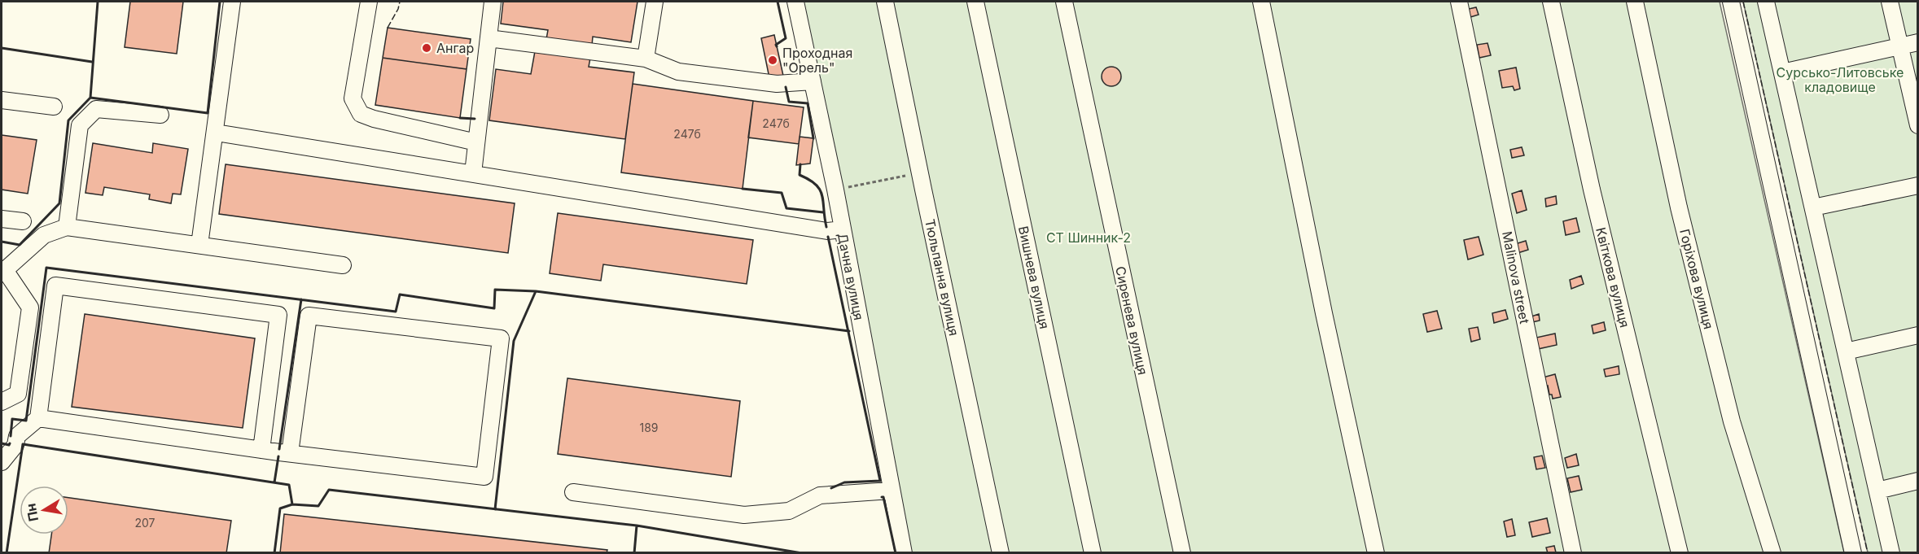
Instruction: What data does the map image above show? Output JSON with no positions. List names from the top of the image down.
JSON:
{
  "streets": {
    "street": [
      "Дачна вулиця",
      "Тюльпанна вулиця",
      "Вишнева вулиця",
      "Malinova street",
      "Квіткова вулиця",
      "Горіхова вулиця",
      "Сиренева вулиця"
    ]
  },
  "parks": ["Сурсько-Литовське кладовище", "СТ Шинник-2"],
  "places": ["Ангар", "Проходная \"Орель\""],
  "house_numbers": [
    "247б",
    "247б",
    "189",
    "207"
  ],
  "north": "left"
}
